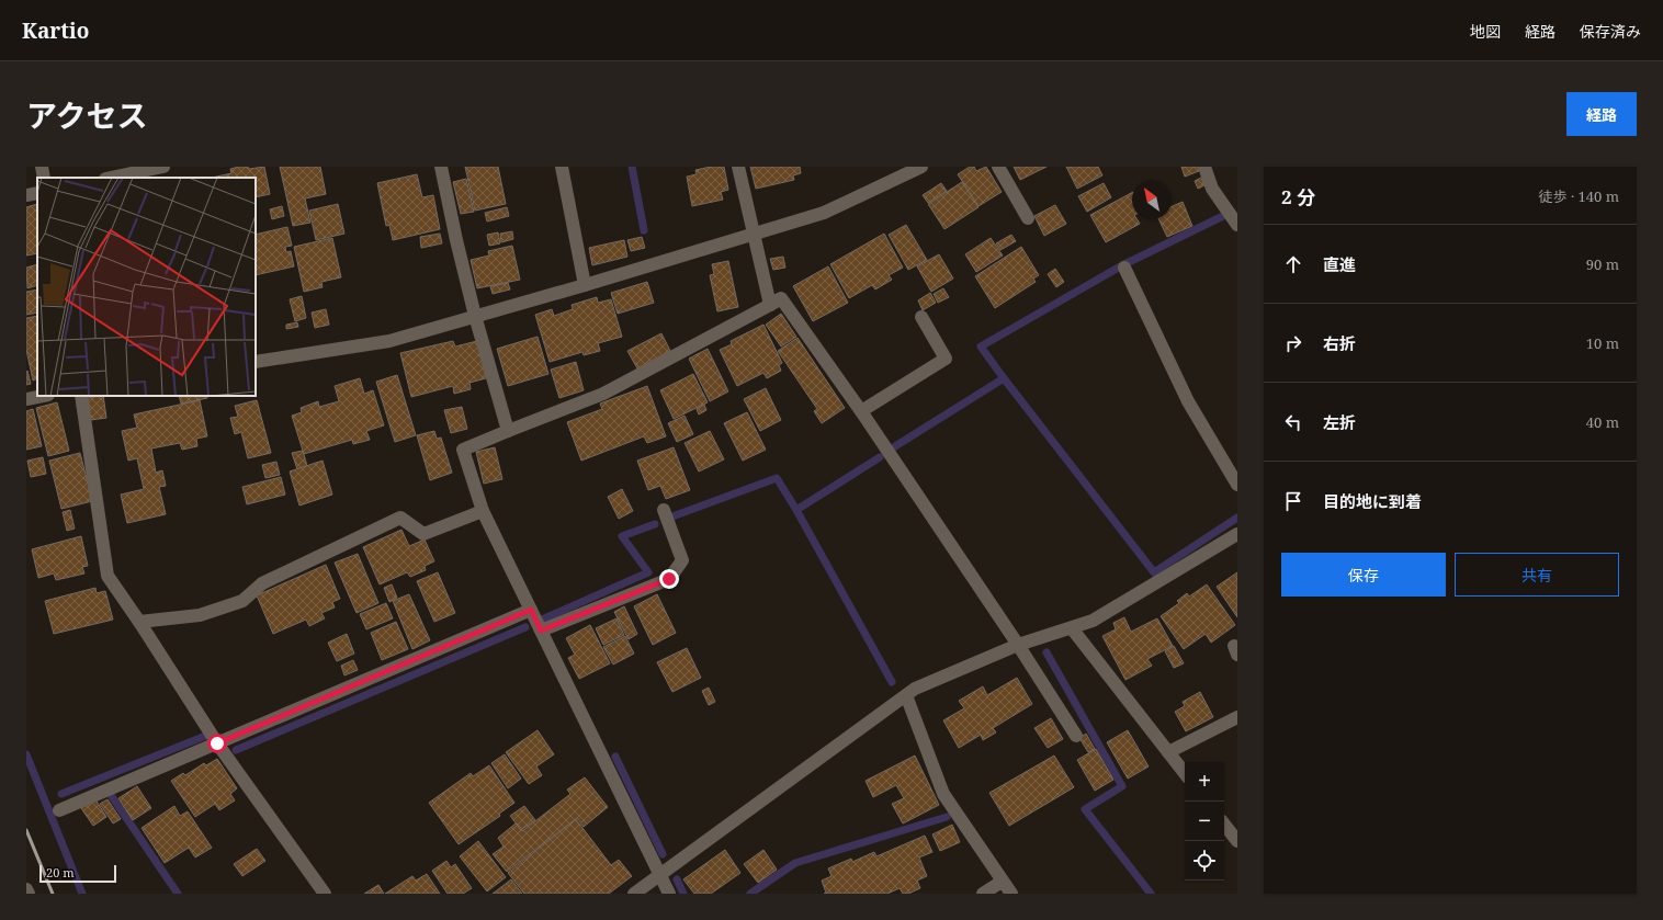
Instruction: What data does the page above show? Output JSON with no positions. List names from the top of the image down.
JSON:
{
  "scale_bar": "20 m",
  "north": "top left",
  "page": {
    "header": "Kartio",
    "nav": ["地図", "経路", "保存済み"],
    "title": "アクセス",
    "buttons": [
      "経路",
      ["保存", "共有"]
    ],
    "heading": ["2 分", "徒歩 · 140 m"],
    "list": [
      ["直進", "90 m"],
      ["右折", "10 m"],
      ["左折", "40 m"],
      "目的地に到着"
    ],
    "map_buttons": ["+", "−"],
    "scale": "20 m"
  }
}
